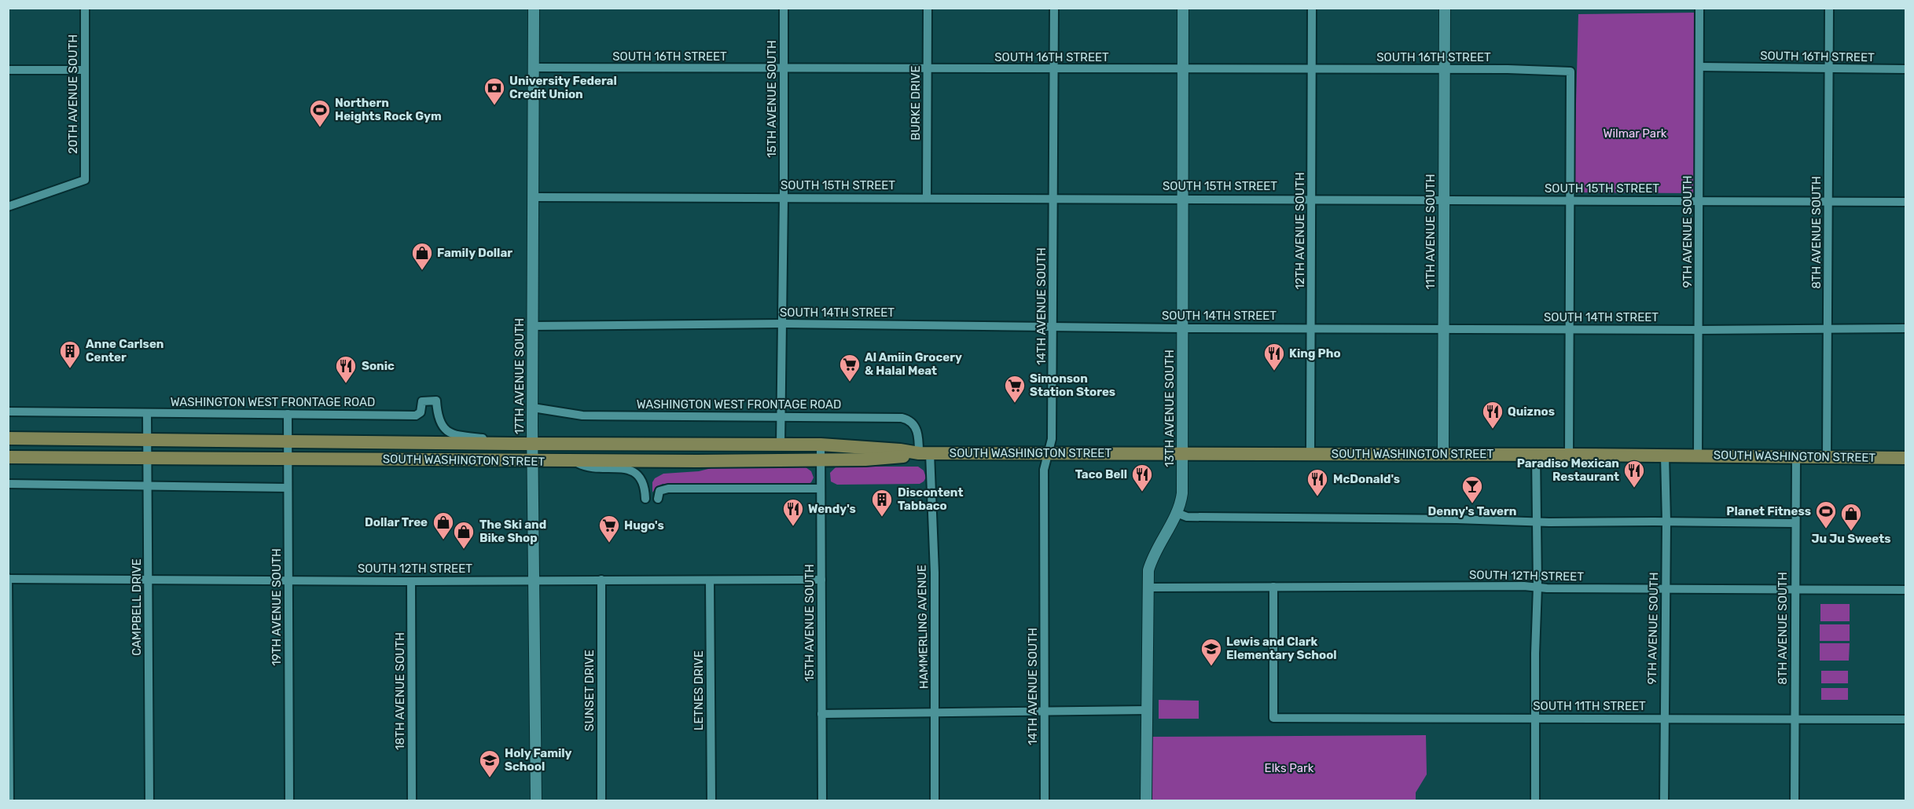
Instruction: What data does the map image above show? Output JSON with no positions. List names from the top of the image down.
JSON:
{
  "streets": {
    "main road": ["SOUTH WASHINGTON STREET"],
    "street": [
      "SOUTH 16TH STREET",
      "20TH AVENUE SOUTH",
      "15TH AVENUE SOUTH",
      "BURKE DRIVE",
      "SOUTH 15TH STREET",
      "12TH AVENUE SOUTH",
      "11TH AVENUE SOUTH",
      "9TH AVENUE SOUTH",
      "8TH AVENUE SOUTH",
      "14TH AVENUE SOUTH",
      "SOUTH 14TH STREET",
      "17TH AVENUE SOUTH",
      "WASHINGTON WEST FRONTAGE ROAD",
      "13TH AVENUE SOUTH",
      "SOUTH 12TH STREET",
      "CAMPBELL DRIVE",
      "19TH AVENUE SOUTH",
      "HAMMERLING AVENUE",
      "SUNSET DRIVE",
      "LETNES DRIVE",
      "18TH AVENUE SOUTH",
      "SOUTH 11TH STREET"
    ]
  },
  "crossings": [
    ["SOUTH 16TH STREET", "15TH AVENUE SOUTH"],
    ["SOUTH 16TH STREET", "BURKE DRIVE"],
    ["SOUTH 16TH STREET", "SOUTH 15TH STREET"],
    ["SOUTH 16TH STREET", "12TH AVENUE SOUTH"],
    ["SOUTH 16TH STREET", "11TH AVENUE SOUTH"],
    ["SOUTH 16TH STREET", "9TH AVENUE SOUTH"],
    ["SOUTH 16TH STREET", "8TH AVENUE SOUTH"],
    ["SOUTH 16TH STREET", "14TH AVENUE SOUTH"],
    ["SOUTH 16TH STREET", "17TH AVENUE SOUTH"],
    ["SOUTH 16TH STREET", "13TH AVENUE SOUTH"],
    ["15TH AVENUE SOUTH", "SOUTH 15TH STREET"],
    ["15TH AVENUE SOUTH", "SOUTH 14TH STREET"],
    ["15TH AVENUE SOUTH", "WASHINGTON WEST FRONTAGE ROAD"],
    ["15TH AVENUE SOUTH", "SOUTH WASHINGTON STREET"],
    ["15TH AVENUE SOUTH", "SOUTH 12TH STREET"],
    ["BURKE DRIVE", "SOUTH 15TH STREET"],
    ["SOUTH 15TH STREET", "12TH AVENUE SOUTH"],
    ["SOUTH 15TH STREET", "11TH AVENUE SOUTH"],
    ["SOUTH 15TH STREET", "9TH AVENUE SOUTH"],
    ["SOUTH 15TH STREET", "8TH AVENUE SOUTH"],
    ["SOUTH 15TH STREET", "14TH AVENUE SOUTH"],
    ["SOUTH 15TH STREET", "17TH AVENUE SOUTH"],
    ["SOUTH 15TH STREET", "13TH AVENUE SOUTH"],
    ["12TH AVENUE SOUTH", "SOUTH 14TH STREET"],
    ["12TH AVENUE SOUTH", "SOUTH WASHINGTON STREET"],
    ["11TH AVENUE SOUTH", "SOUTH 14TH STREET"],
    ["11TH AVENUE SOUTH", "SOUTH WASHINGTON STREET"],
    ["9TH AVENUE SOUTH", "SOUTH 14TH STREET"],
    ["9TH AVENUE SOUTH", "SOUTH WASHINGTON STREET"],
    ["9TH AVENUE SOUTH", "SOUTH 12TH STREET"],
    ["9TH AVENUE SOUTH", "SOUTH 11TH STREET"],
    ["8TH AVENUE SOUTH", "SOUTH 14TH STREET"],
    ["8TH AVENUE SOUTH", "SOUTH WASHINGTON STREET"],
    ["8TH AVENUE SOUTH", "SOUTH 12TH STREET"],
    ["8TH AVENUE SOUTH", "SOUTH 11TH STREET"],
    ["14TH AVENUE SOUTH", "SOUTH 14TH STREET"],
    ["14TH AVENUE SOUTH", "SOUTH WASHINGTON STREET"],
    ["SOUTH 14TH STREET", "17TH AVENUE SOUTH"],
    ["SOUTH 14TH STREET", "13TH AVENUE SOUTH"],
    ["17TH AVENUE SOUTH", "WASHINGTON WEST FRONTAGE ROAD"],
    ["17TH AVENUE SOUTH", "SOUTH WASHINGTON STREET"],
    ["17TH AVENUE SOUTH", "SOUTH 12TH STREET"],
    ["WASHINGTON WEST FRONTAGE ROAD", "SOUTH WASHINGTON STREET"],
    ["WASHINGTON WEST FRONTAGE ROAD", "CAMPBELL DRIVE"],
    ["WASHINGTON WEST FRONTAGE ROAD", "19TH AVENUE SOUTH"],
    ["WASHINGTON WEST FRONTAGE ROAD", "HAMMERLING AVENUE"],
    ["13TH AVENUE SOUTH", "SOUTH WASHINGTON STREET"],
    ["13TH AVENUE SOUTH", "SOUTH 12TH STREET"],
    ["SOUTH WASHINGTON STREET", "CAMPBELL DRIVE"],
    ["SOUTH WASHINGTON STREET", "19TH AVENUE SOUTH"],
    ["SOUTH WASHINGTON STREET", "HAMMERLING AVENUE"],
    ["SOUTH 12TH STREET", "CAMPBELL DRIVE"],
    ["SOUTH 12TH STREET", "19TH AVENUE SOUTH"],
    ["SOUTH 12TH STREET", "SUNSET DRIVE"],
    ["SOUTH 12TH STREET", "LETNES DRIVE"],
    ["SOUTH 12TH STREET", "18TH AVENUE SOUTH"],
    ["SOUTH 12TH STREET", "SOUTH 11TH STREET"]
  ],
  "parks": ["Wilmar Park", "Elks Park"],
  "places": {
    "bank": ["University Federal Credit Union"],
    "sports": ["Northern Heights Rock Gym", "Planet Fitness"],
    "shop": [
      "Family Dollar",
      "Ju Ju Sweets",
      "Dollar Tree",
      "The Ski and Bike Shop"
    ],
    "building": ["Anne Carlsen Center", "Discontent Tabbaco"],
    "restaurant": [
      "King Pho",
      "Sonic",
      "Quiznos",
      "Paradiso Mexican Restaurant",
      "Taco Bell",
      "McDonald's",
      "Wendy's"
    ],
    "supermarket": ["Al Amiin Grocery & Halal Meat", "Simonson Station Stores", "Hugo's"],
    "bar": ["Denny's Tavern"],
    "school or university": ["Lewis and Clark Elementary School", "Holy Family School"]
  }
}
